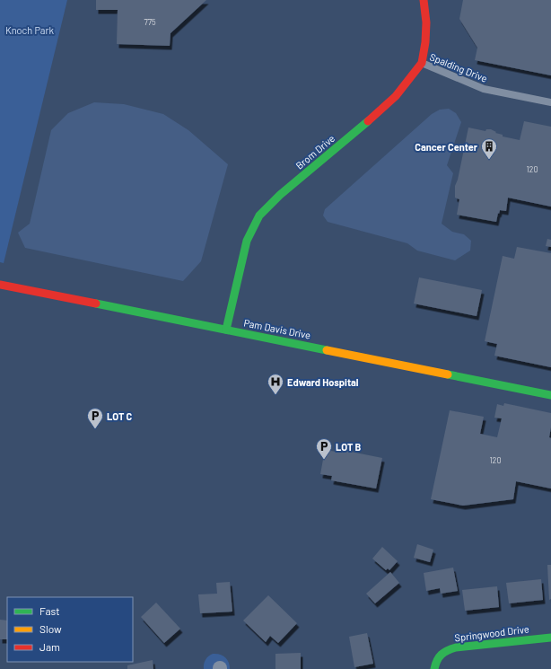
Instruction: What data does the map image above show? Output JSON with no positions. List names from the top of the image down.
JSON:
{
  "streets": {
    "street": ["Brom Drive", "Pam Davis Drive", "Springwood Drive"],
    "lane": ["Spalding Drive"]
  },
  "crossings": [
    ["Spalding Drive", "Brom Drive"],
    ["Brom Drive", "Pam Davis Drive"]
  ],
  "parks": ["Knoch Park"],
  "places": {
    "building": ["Cancer Center"],
    "hospital": ["Edward Hospital"],
    "parking": ["LOT C", "LOT B"]
  },
  "house_numbers": ["775", "120", "120"],
  "legend": ["Fast", "Slow", "Jam"]
}
